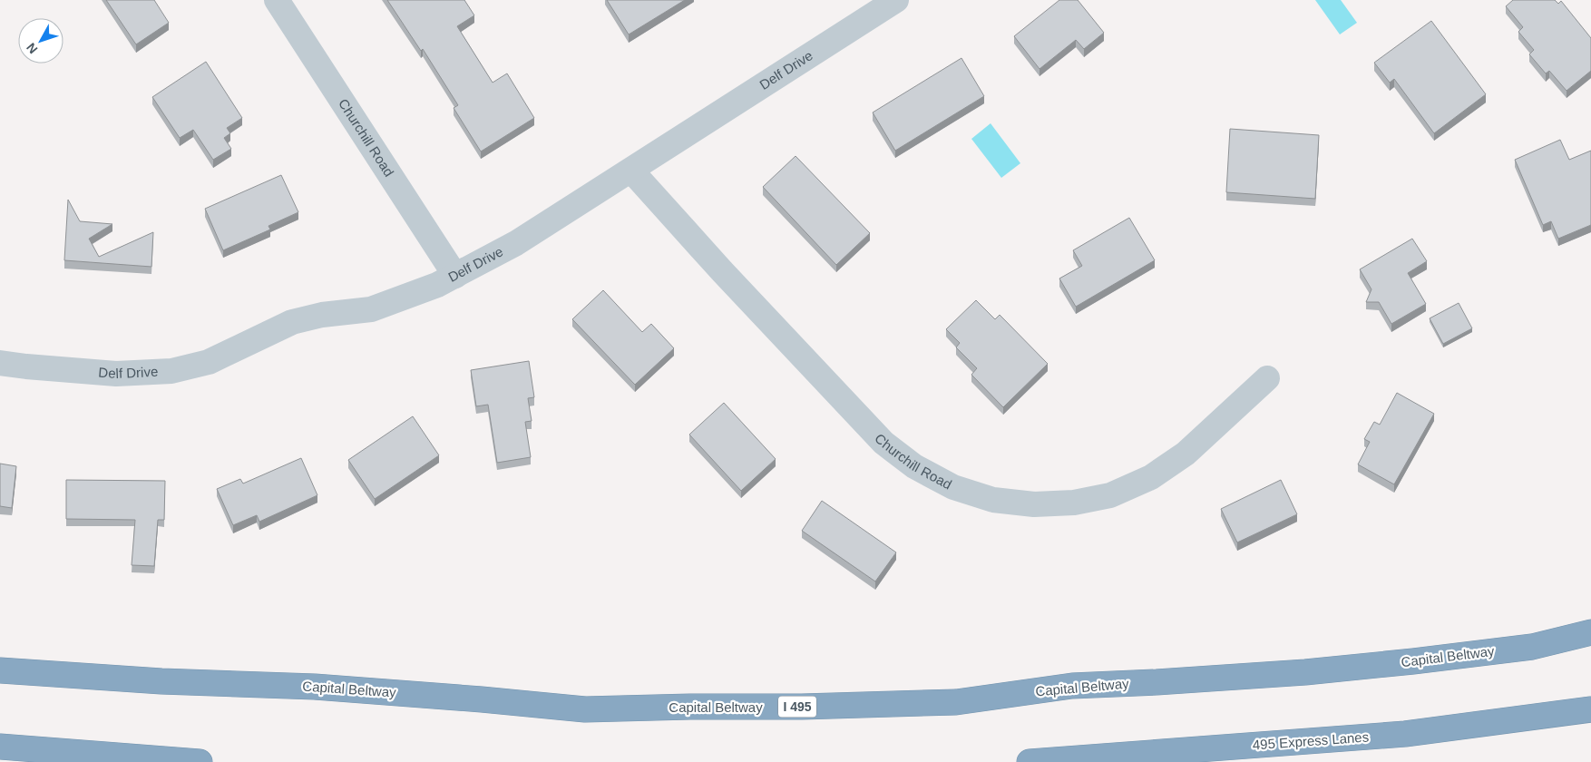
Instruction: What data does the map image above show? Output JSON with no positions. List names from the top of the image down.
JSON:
{
  "streets": {
    "highway": ["Capital Beltway", "I 495", "495 Express Lanes"],
    "street": ["Delf Drive", "Churchill Road"]
  },
  "crossings": [
    ["Delf Drive", "Churchill Road"]
  ],
  "north": "bottom left"
}
